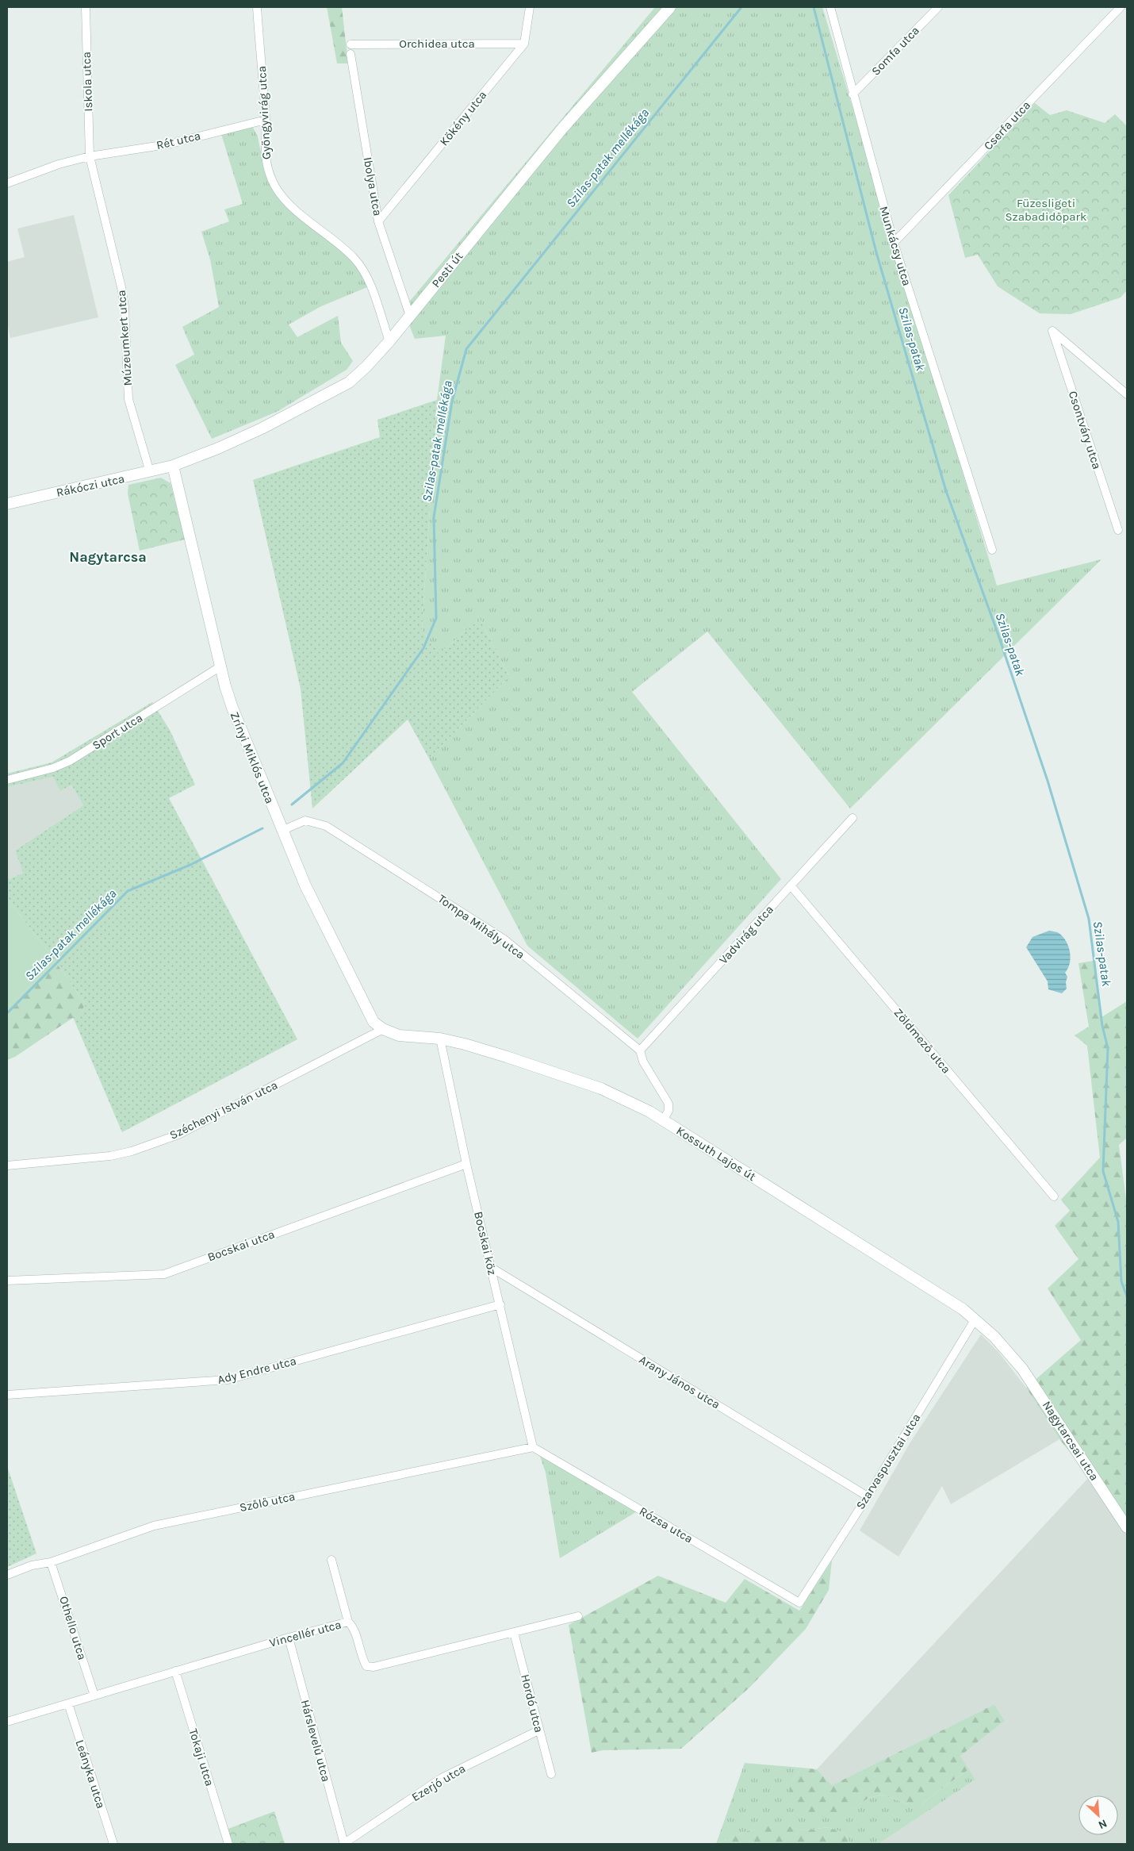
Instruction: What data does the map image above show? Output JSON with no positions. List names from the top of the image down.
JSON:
{
  "streets": {
    "main road": [
      "Pesti út",
      "Rákóczi utca",
      "Zrínyi Miklós utca",
      "Kossuth Lajos út",
      "Nagytarcsai utca"
    ],
    "street": [
      "Orchidea utca",
      "Somfa utca",
      "Iskola utca",
      "Gyöngyvirág utca",
      "Kökény utca",
      "Cserfa utca",
      "Rét utca",
      "Ibolya utca",
      "Munkácsy utca",
      "Múzeumkert utca",
      "Csontváry utca",
      "Sport utca",
      "Tompa Mihály utca",
      "Vadvirág utca",
      "Zöldmező utca",
      "Széchenyi István utca",
      "Bocskai köz",
      "Bocskai utca",
      "Ady Endre utca",
      "Arany János utca",
      "Szarvaspusztai utca",
      "Szőlő utca",
      "Rózsa utca",
      "Othello utca",
      "Vincellér utca",
      "Hordó utca",
      "Hárslevelű utca",
      "Tokaji utca",
      "Leányka utca",
      "Ezerjó utca"
    ]
  },
  "crossings": [
    ["Orchidea utca", "Kökény utca"],
    ["Somfa utca", "Munkácsy utca"],
    ["Iskola utca", "Rét utca"],
    ["Iskola utca", "Múzeumkert utca"],
    ["Gyöngyvirág utca", "Rét utca"],
    ["Gyöngyvirág utca", "Pesti út"],
    ["Kökény utca", "Ibolya utca"],
    ["Cserfa utca", "Munkácsy utca"],
    ["Rét utca", "Múzeumkert utca"],
    ["Ibolya utca", "Pesti út"],
    ["Pesti út", "Rákóczi utca"],
    ["Pesti út", "Zrínyi Miklós utca"],
    ["Múzeumkert utca", "Rákóczi utca"],
    ["Rákóczi utca", "Zrínyi Miklós utca"],
    ["Sport utca", "Zrínyi Miklós utca"],
    ["Zrínyi Miklós utca", "Tompa Mihály utca"],
    ["Zrínyi Miklós utca", "Széchenyi István utca"],
    ["Zrínyi Miklós utca", "Kossuth Lajos út"],
    ["Tompa Mihály utca", "Vadvirág utca"],
    ["Tompa Mihály utca", "Kossuth Lajos út"],
    ["Vadvirág utca", "Zöldmező utca"],
    ["Széchenyi István utca", "Kossuth Lajos út"],
    ["Kossuth Lajos út", "Bocskai köz"],
    ["Kossuth Lajos út", "Nagytarcsai utca"],
    ["Kossuth Lajos út", "Szarvaspusztai utca"],
    ["Bocskai köz", "Bocskai utca"],
    ["Bocskai köz", "Ady Endre utca"],
    ["Bocskai köz", "Arany János utca"],
    ["Bocskai köz", "Szőlő utca"],
    ["Bocskai köz", "Rózsa utca"],
    ["Arany János utca", "Szarvaspusztai utca"],
    ["Szarvaspusztai utca", "Rózsa utca"],
    ["Szőlő utca", "Rózsa utca"],
    ["Szőlő utca", "Othello utca"],
    ["Othello utca", "Vincellér utca"],
    ["Vincellér utca", "Hordó utca"],
    ["Vincellér utca", "Hárslevelű utca"],
    ["Vincellér utca", "Tokaji utca"],
    ["Vincellér utca", "Leányka utca"],
    ["Hordó utca", "Ezerjó utca"],
    ["Hárslevelű utca", "Ezerjó utca"]
  ],
  "districts": ["Nagytarcsa"],
  "water": ["Szilas-patak mellékága", "Szilas-patak"],
  "parks": ["Füzesligeti Szabadidőpark"],
  "north": "bottom right"
}
